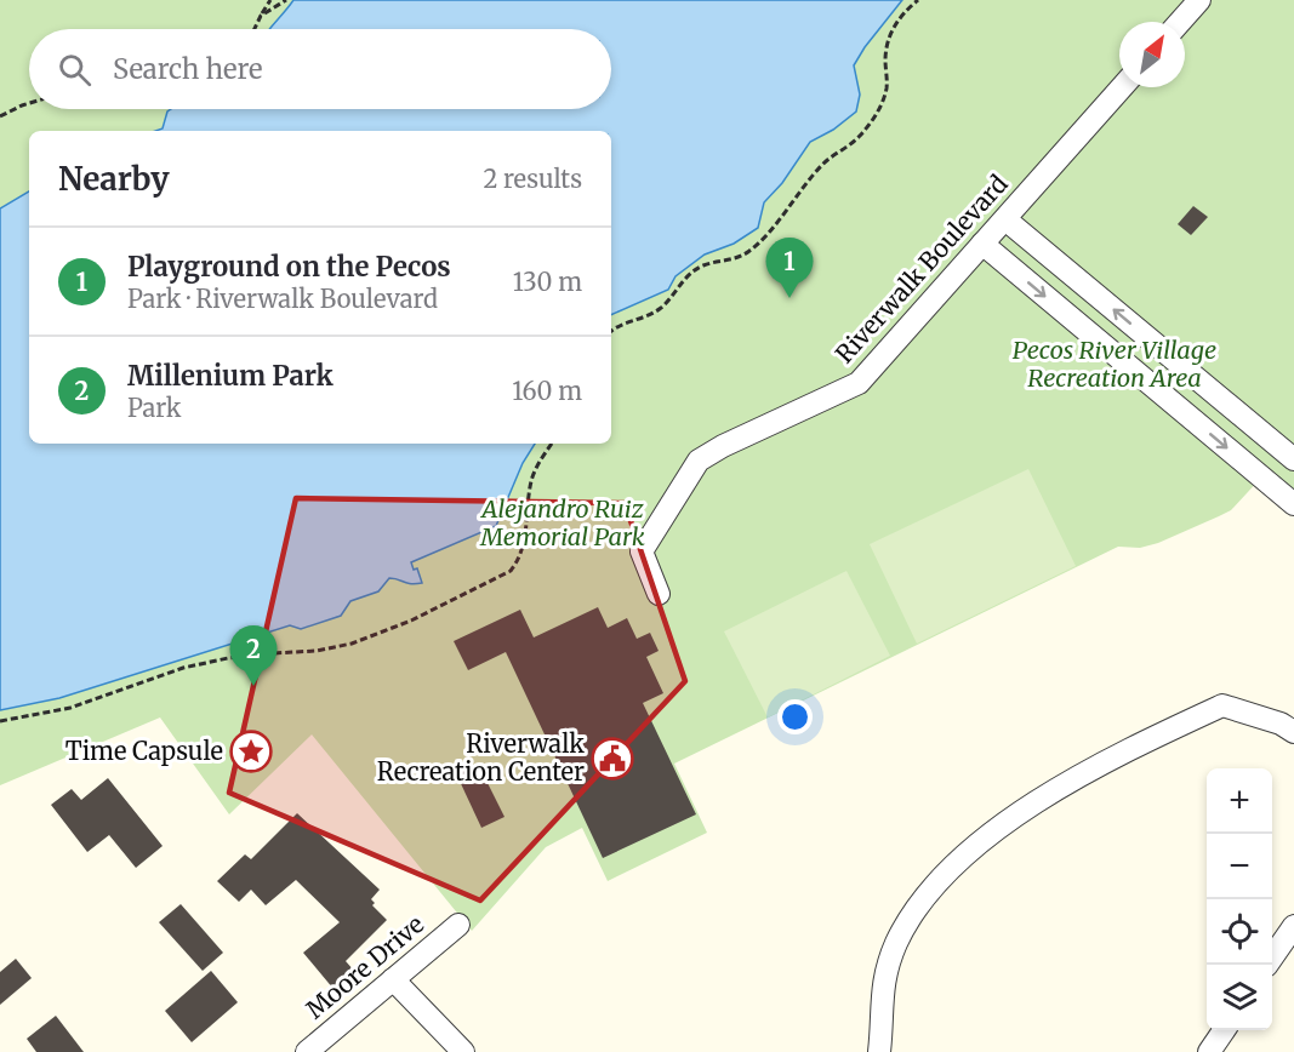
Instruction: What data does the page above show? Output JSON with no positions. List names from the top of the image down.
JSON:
{
  "streets": {
    "street": ["Riverwalk Boulevard", "Moore Drive"]
  },
  "parks": ["Pecos River Village Recreation Area", "Alejandro Ruiz Memorial Park"],
  "places": {
    "place": ["Time Capsule"],
    "public building": ["Riverwalk Recreation Center"]
  },
  "north": "top right",
  "page": {
    "search": "Search here",
    "heading": ["Nearby", "2 results"],
    "list": [
      {
        "mark": "1",
        "name": "Playground on the Pecos",
        "note": "Park · Riverwalk Boulevard",
        "value": "130 m"
      },
      {
        "mark": "2",
        "name": "Millenium Park",
        "note": "Park",
        "value": "160 m"
      }
    ],
    "pins": ["1", "2"],
    "map_buttons": ["+", "−"]
  }
}
